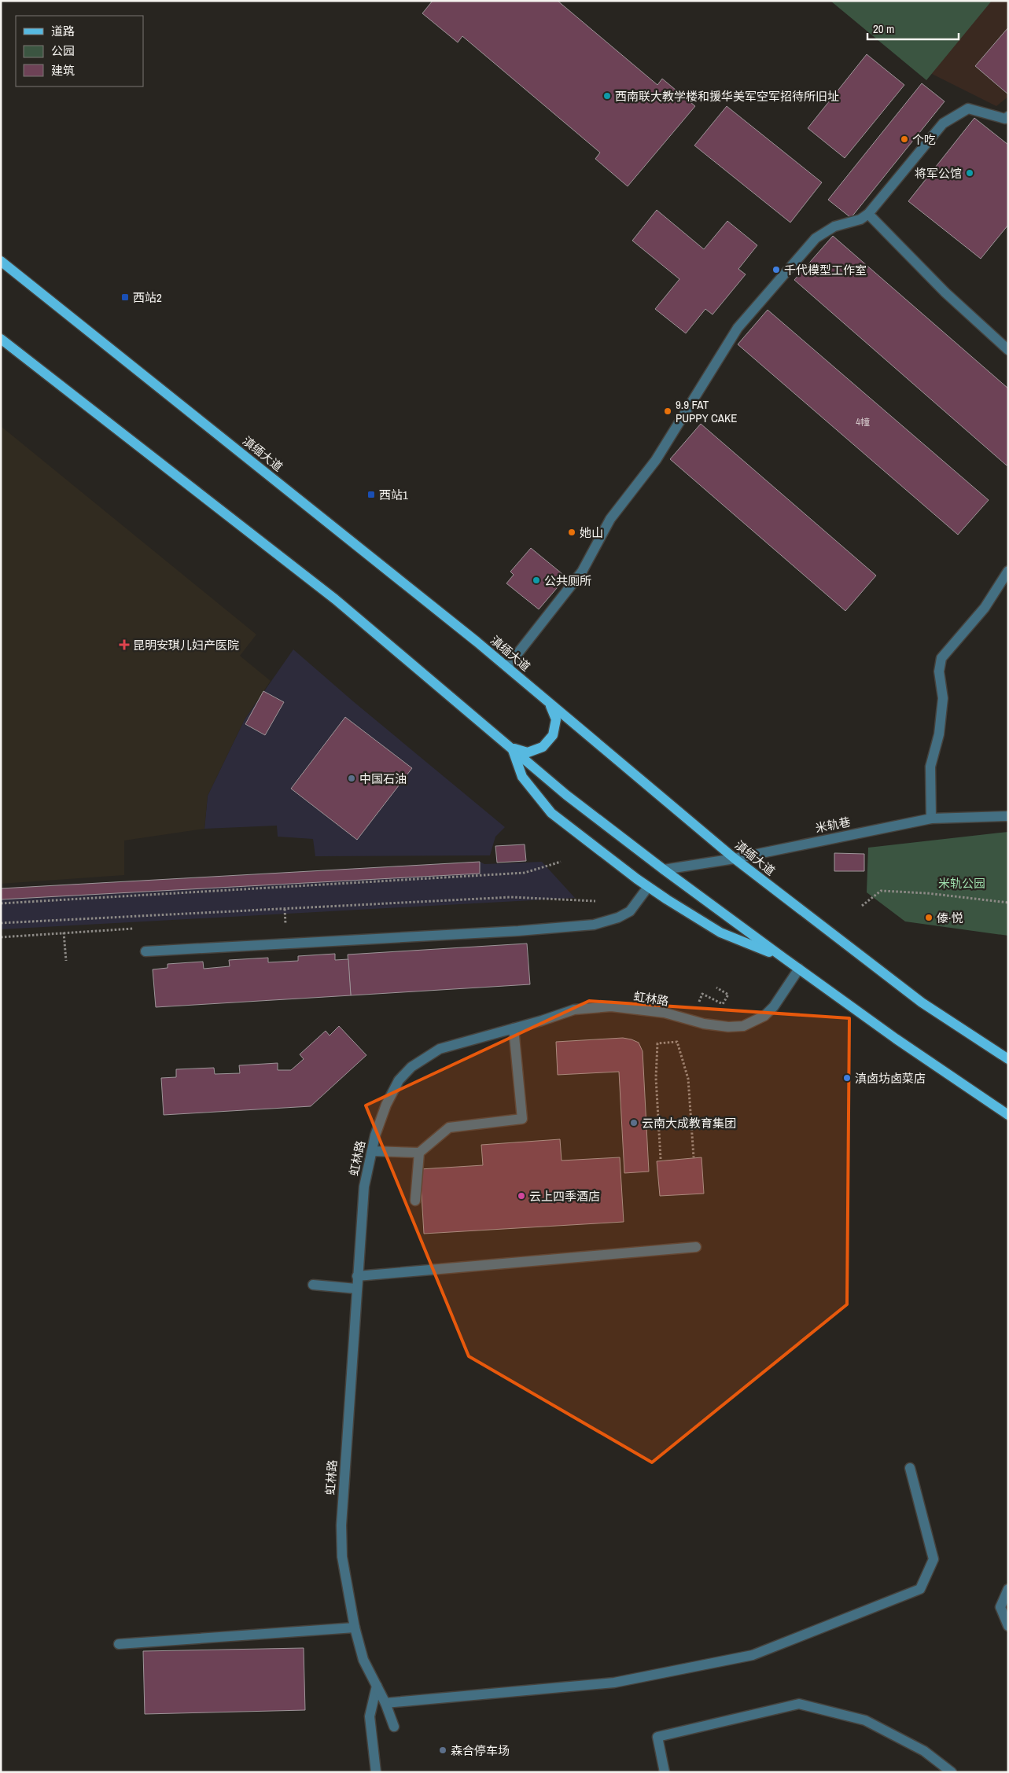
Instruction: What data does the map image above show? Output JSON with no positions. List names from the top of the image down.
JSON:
{
  "streets": {
    "main road": ["滇缅大道"],
    "street": ["米轨巷", "虹林路"]
  },
  "crossings": [
    ["滇缅大道", "米轨巷"]
  ],
  "parks": ["米轨公园"],
  "places": {
    "other": [
      "西南联大教学楼和援华美军空军招待所旧址",
      "个吃",
      "将军公馆",
      "千代模型工作室",
      "9.9 FAT PUPPY CAKE",
      "她山",
      "公共厕所",
      "中国石油",
      "傣·悦",
      "滇卤坊卤菜店",
      "云南大成教育集团",
      "云上四季酒店",
      "森合停车场"
    ],
    "transit": ["西站2", "西站1"],
    "health": ["昆明安琪儿妇产医院"]
  },
  "house_numbers": ["4幢"],
  "legend": ["道路", "公园", "建筑"],
  "scale_bar": "20 m"
}
